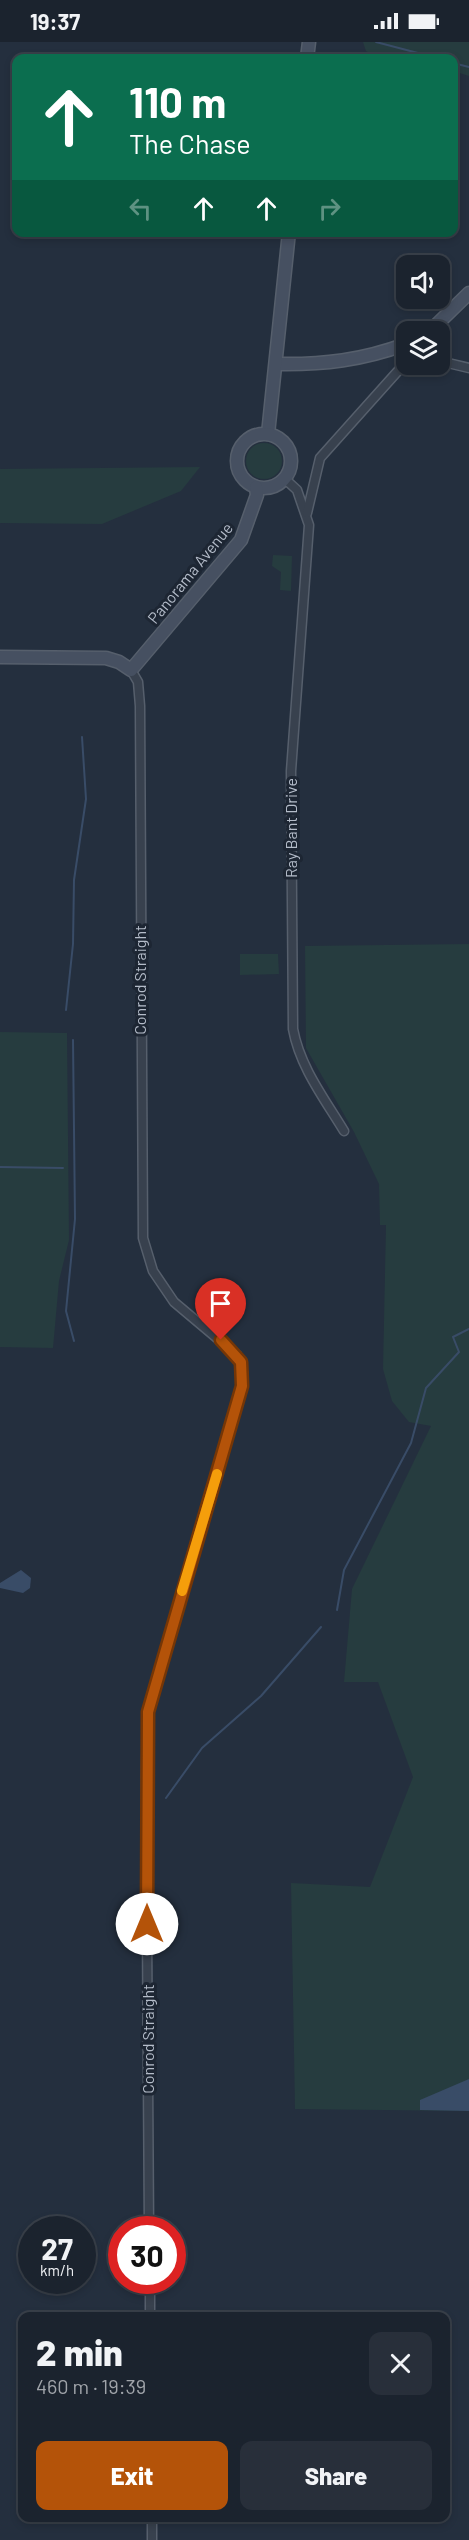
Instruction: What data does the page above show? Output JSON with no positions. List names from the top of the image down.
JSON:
{
  "streets": {
    "street": ["Panorama Avenue", "Ray Bant Drive", "Conrod Straight"]
  },
  "crossings": [
    ["Panorama Avenue", "Ray Bant Drive"],
    ["Panorama Avenue", "Conrod Straight"]
  ],
  "page": {
    "status": "19:37",
    "turn": ["110 m", "The Chase"],
    "speed": "27 km/h",
    "limit": "30",
    "heading": ["2 min", "460 m · 19:39"],
    "buttons": ["Exit", "Share"]
  }
}
